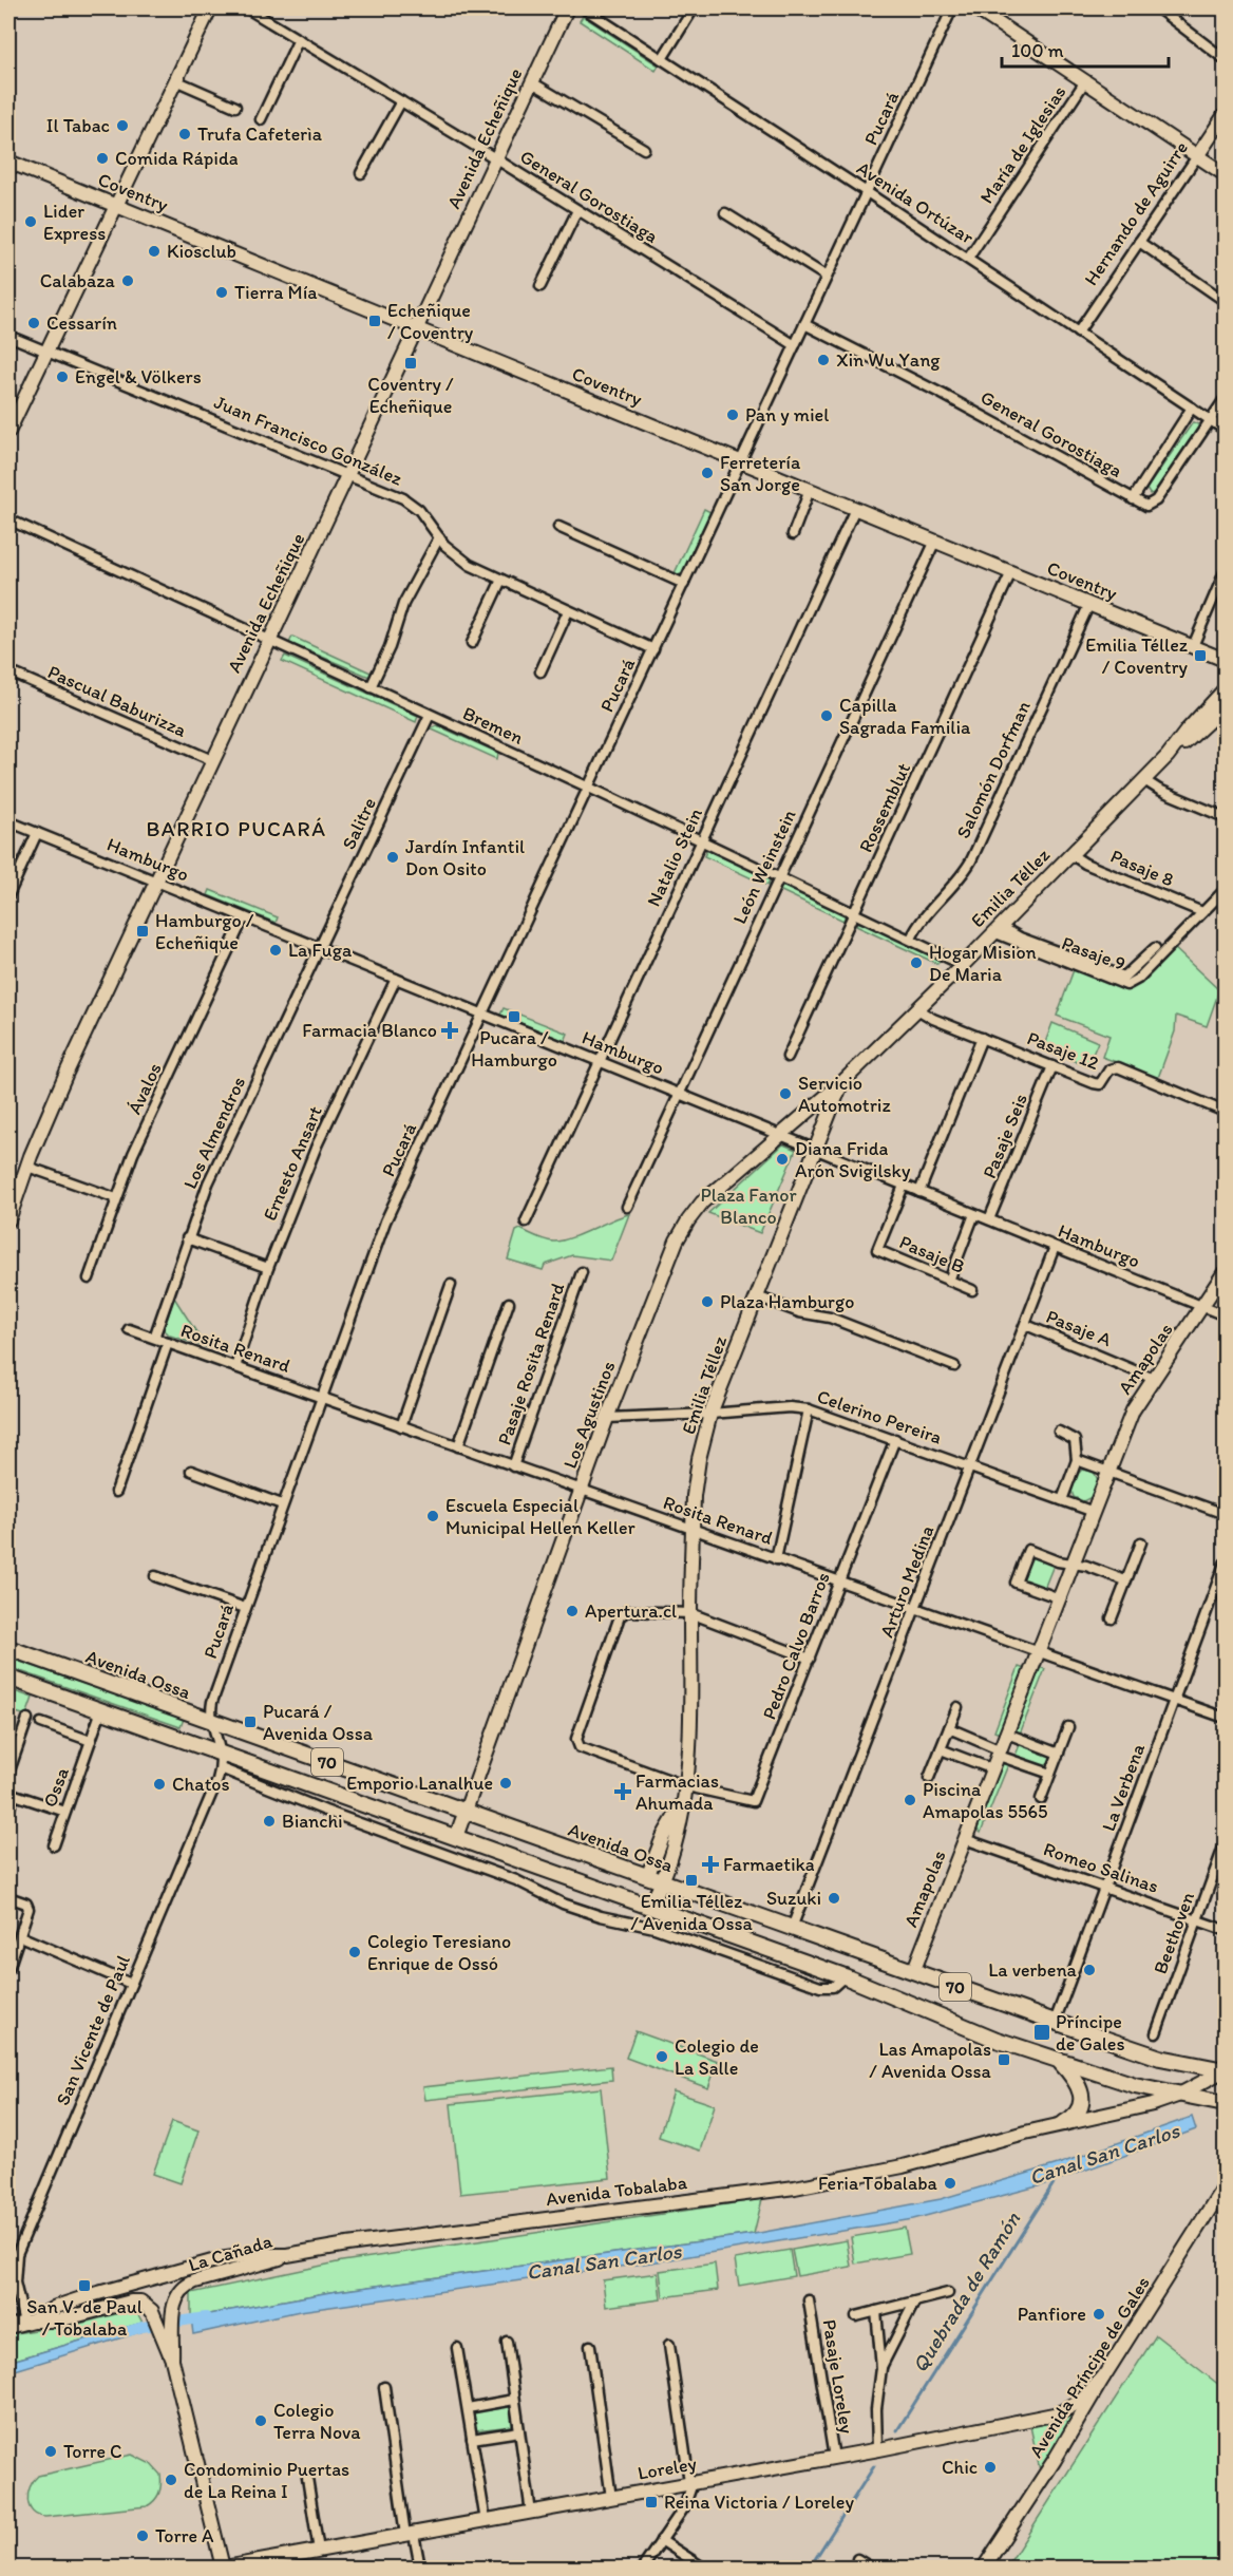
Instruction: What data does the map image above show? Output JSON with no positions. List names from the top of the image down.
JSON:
{
  "streets": {
    "main road": ["Avenida Ossa", "70"],
    "street": [
      "Pucará",
      "Avenida Echeñique",
      "María de Iglesias",
      "Coventry",
      "General Gorostiaga",
      "Avenida Ortúzar",
      "Hernando de Aguirre",
      "Juan Francisco González",
      "Pascual Baburizza",
      "Bremen",
      "Salomón Dorfman",
      "Rossemblut",
      "Salitre",
      "Natalio Stein",
      "Hamburgo",
      "León Weinstein",
      "Pasaje 8",
      "Emilia Téllez",
      "Pasaje 9",
      "Pasaje 12",
      "Ávalos",
      "Los Almendros",
      "Pasaje Seis",
      "Ernesto Ansart",
      "Pasaje B",
      "Pasaje A",
      "Rosita Renard",
      "Amapolas",
      "Pasaje Rosita Renard",
      "Los Agustinos",
      "Celerino Pereira",
      "Arturo Medina",
      "Pedro Calvo Barros",
      "Ossa",
      "La Verbena",
      "Romeo Salinas",
      "Beethoven",
      "San Vicente de Paul",
      "Avenida Tobalaba",
      "La Cañada",
      "Avenida Príncipe de Gales",
      "Pasaje Loreley",
      "Loreley"
    ]
  },
  "crossings": [
    ["Pucará", "Coventry"],
    ["Pucará", "General Gorostiaga"],
    ["Pucará", "Avenida Ortúzar"],
    ["Pucará", "Juan Francisco González"],
    ["Pucará", "Bremen"],
    ["Pucará", "Hamburgo"],
    ["Pucará", "Rosita Renard"],
    ["Pucará", "Avenida Ossa"],
    ["Pucará", "70"],
    ["Pucará", "San Vicente de Paul"],
    ["Avenida Echeñique", "Coventry"],
    ["Avenida Echeñique", "General Gorostiaga"],
    ["Avenida Echeñique", "Juan Francisco González"],
    ["Avenida Echeñique", "Pascual Baburizza"],
    ["Avenida Echeñique", "Bremen"],
    ["Avenida Echeñique", "Hamburgo"],
    ["María de Iglesias", "Avenida Ortúzar"],
    ["Coventry", "Salomón Dorfman"],
    ["Coventry", "Rossemblut"],
    ["Coventry", "Natalio Stein"],
    ["Coventry", "León Weinstein"],
    ["General Gorostiaga", "Avenida Ortúzar"],
    ["Avenida Ortúzar", "Hernando de Aguirre"],
    ["Bremen", "Salomón Dorfman"],
    ["Bremen", "Rossemblut"],
    ["Bremen", "Salitre"],
    ["Bremen", "Natalio Stein"],
    ["Bremen", "León Weinstein"],
    ["Bremen", "Emilia Téllez"],
    ["Salitre", "Hamburgo"],
    ["Salitre", "Los Almendros"],
    ["Natalio Stein", "Hamburgo"],
    ["Hamburgo", "León Weinstein"],
    ["Hamburgo", "Emilia Téllez"],
    ["Hamburgo", "Ávalos"],
    ["Hamburgo", "Los Almendros"],
    ["Hamburgo", "Pasaje Seis"],
    ["Hamburgo", "Ernesto Ansart"],
    ["Hamburgo", "Pasaje B"],
    ["Hamburgo", "Amapolas"],
    ["Hamburgo", "Los Agustinos"],
    ["Hamburgo", "Arturo Medina"],
    ["Pasaje 8", "Emilia Téllez"],
    ["Pasaje 8", "Pasaje 9"],
    ["Emilia Téllez", "Pasaje 9"],
    ["Emilia Téllez", "Pasaje 12"],
    ["Emilia Téllez", "Rosita Renard"],
    ["Emilia Téllez", "Los Agustinos"],
    ["Emilia Téllez", "Celerino Pereira"],
    ["Emilia Téllez", "Pedro Calvo Barros"],
    ["Emilia Téllez", "Avenida Ossa"],
    ["Emilia Téllez", "70"],
    ["Pasaje 12", "Pasaje Seis"],
    ["Los Almendros", "Rosita Renard"],
    ["Ernesto Ansart", "Rosita Renard"],
    ["Pasaje A", "Amapolas"],
    ["Pasaje A", "Arturo Medina"],
    ["Rosita Renard", "Amapolas"],
    ["Rosita Renard", "Pasaje Rosita Renard"],
    ["Rosita Renard", "Los Agustinos"],
    ["Rosita Renard", "Arturo Medina"],
    ["Rosita Renard", "Pedro Calvo Barros"],
    ["Rosita Renard", "La Verbena"],
    ["Amapolas", "Celerino Pereira"],
    ["Amapolas", "Avenida Ossa"],
    ["Amapolas", "Romeo Salinas"],
    ["Los Agustinos", "Celerino Pereira"],
    ["Los Agustinos", "Avenida Ossa"],
    ["Los Agustinos", "70"],
    ["Celerino Pereira", "Arturo Medina"],
    ["Celerino Pereira", "Pedro Calvo Barros"],
    ["Arturo Medina", "Avenida Ossa"],
    ["Avenida Ossa", "La Verbena"],
    ["Avenida Ossa", "Avenida Tobalaba"],
    ["70", "Ossa"],
    ["70", "San Vicente de Paul"],
    ["70", "Avenida Tobalaba"],
    ["La Verbena", "Romeo Salinas"],
    ["Romeo Salinas", "Beethoven"],
    ["San Vicente de Paul", "Avenida Tobalaba"],
    ["San Vicente de Paul", "La Cañada"],
    ["Avenida Tobalaba", "La Cañada"],
    ["La Cañada", "Loreley"],
    ["Avenida Príncipe de Gales", "Loreley"],
    ["Pasaje Loreley", "Loreley"]
  ],
  "districts": ["BARRIO PUCARÁ"],
  "water": ["Canal San Carlos", "Quebrada de Ramón"],
  "parks": ["Plaza Fanor Blanco"],
  "places": {
    "other": [
      "Il Tabac",
      "Trufa Cafeterìa",
      "Comida Rápida",
      "Lider Express",
      "Kiosclub",
      "Calabaza",
      "Tierra Mía",
      "Cessarín",
      "Xin Wu Yang",
      "Engel & Völkers",
      "Pan y miel",
      "Ferretería San Jorge",
      "Capilla Sagrada Familia",
      "Jardín Infantil Don Osito",
      "La Fuga",
      "Hogar Mision De Maria",
      "Servicio Automotriz",
      "Diana Frida Arón Svigilsky",
      "Plaza Hamburgo",
      "Escuela Especial Municipal Hellen Keller",
      "Apertura.cl",
      "Emporio Lanalhue",
      "Chatos",
      "Piscina Amapolas 5565",
      "Bianchi",
      "Suzuki",
      "Colegio Teresiano Enrique de Ossó",
      "La verbena",
      "Colegio de La Salle",
      "Feria Tobalaba",
      "Panfiore",
      "Colegio Terra Nova",
      "Torre C",
      "Chic",
      "Condominio Puertas de La Reina I",
      "Torre A"
    ],
    "transit": [
      "Echeñique / Coventry",
      "Coventry / Echeñique",
      "Emilia Téllez / Coventry",
      "Hamburgo / Echeñique",
      "Pucara / Hamburgo",
      "Pucará / Avenida Ossa",
      "Emilia Téllez / Avenida Ossa",
      "Príncipe de Gales",
      "Las Amapolas / Avenida Ossa",
      "San V. de Paul / Tobalaba",
      "Reina Victoria / Loreley"
    ],
    "health": ["Farmacia Blanco", "Farmacias Ahumada", "Farmaetika"]
  },
  "scale_bar": "100 m"
}
